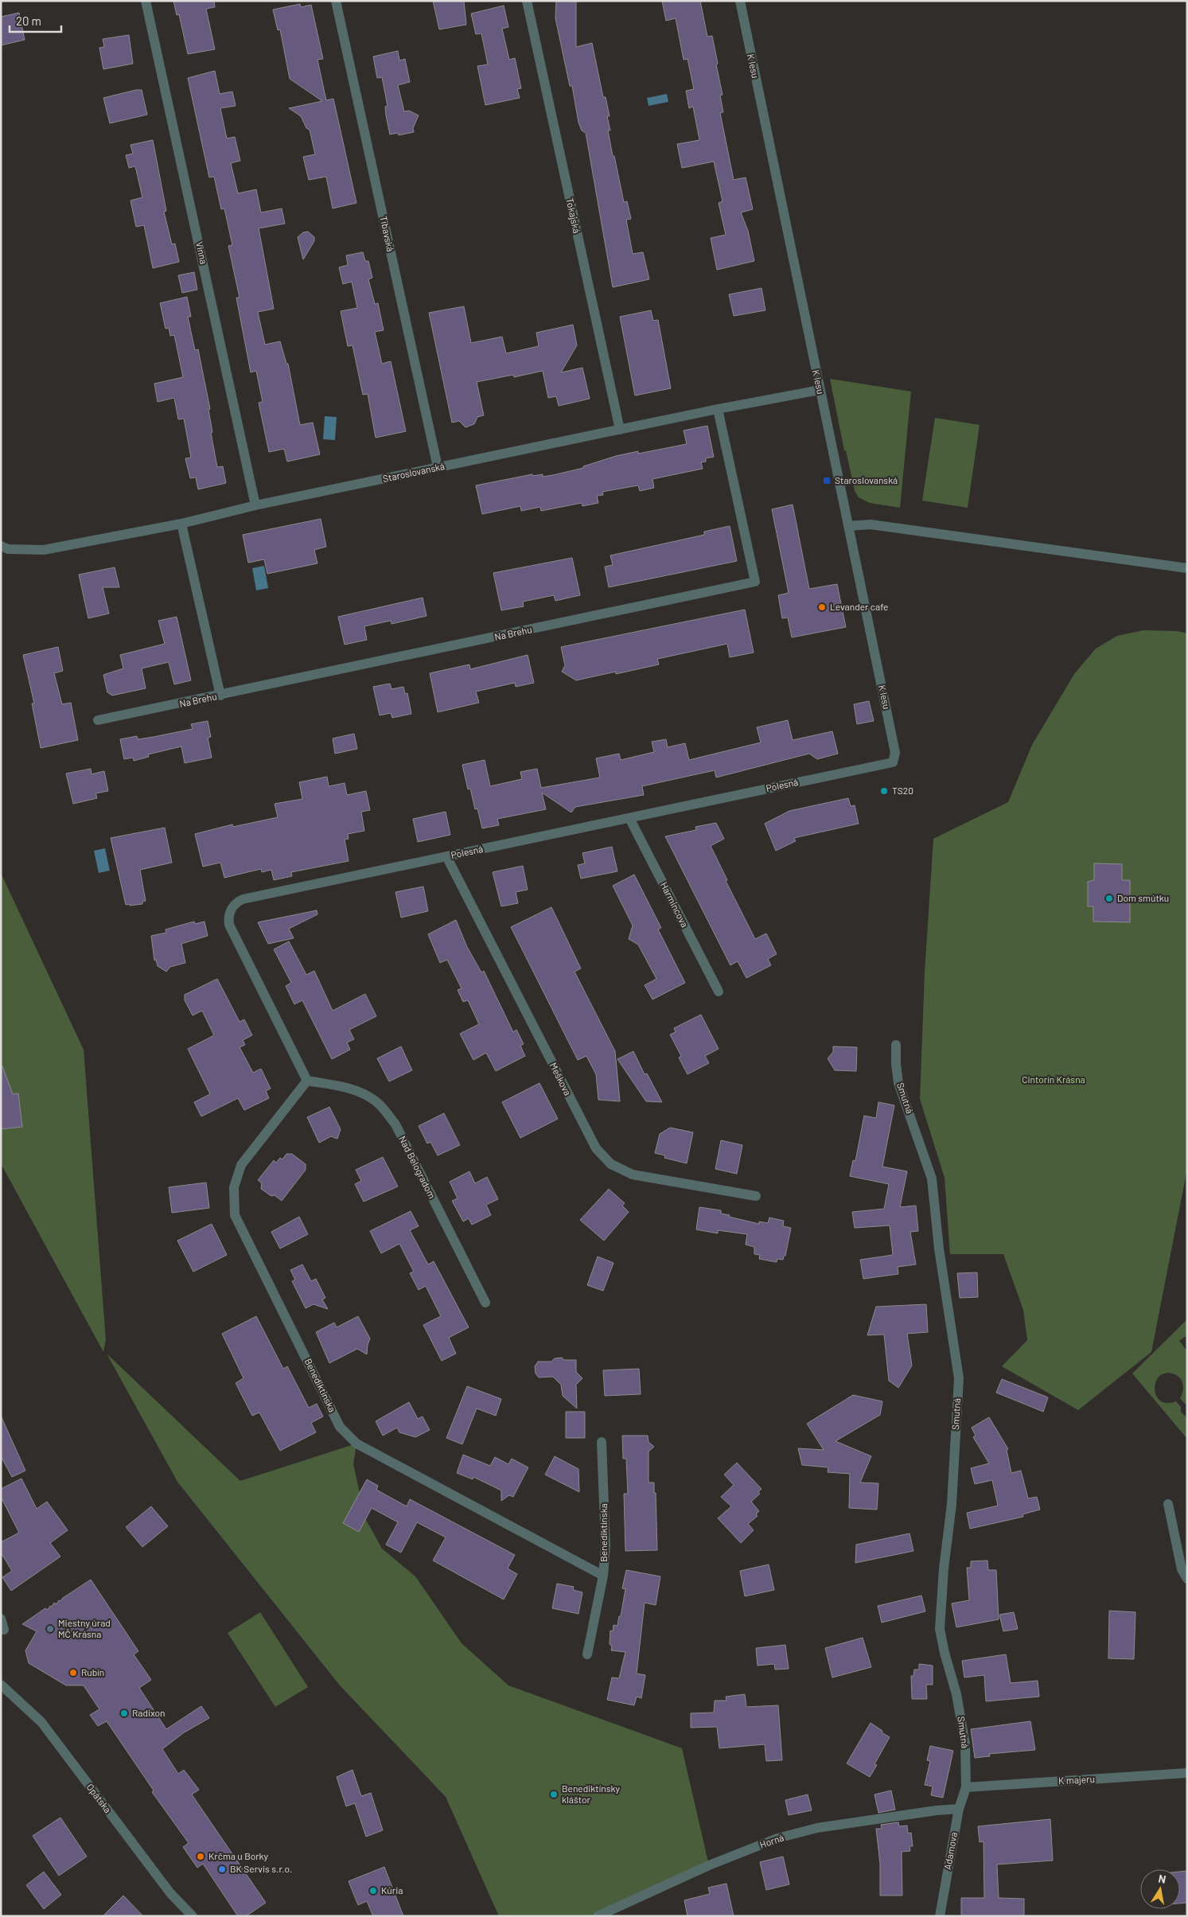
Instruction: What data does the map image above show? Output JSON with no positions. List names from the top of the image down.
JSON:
{
  "streets": {
    "street": [
      "K lesu",
      "Tokajská",
      "Tibavská",
      "Vínna",
      "Staroslovanská",
      "Na Brehu",
      "Polesná",
      "Harmincova",
      "Meškova",
      "Smutná",
      "Nad Belogradom",
      "Benediktínska",
      "K majeru",
      "Opátska",
      "Horná",
      "Adamova"
    ]
  },
  "crossings": [
    ["K lesu", "Staroslovanská"],
    ["K lesu", "Polesná"],
    ["Tokajská", "Staroslovanská"],
    ["Tibavská", "Staroslovanská"],
    ["Vínna", "Staroslovanská"],
    ["Staroslovanská", "Na Brehu"],
    ["Polesná", "Harmincova"],
    ["Polesná", "Meškova"],
    ["Polesná", "Nad Belogradom"],
    ["Polesná", "Benediktínska"],
    ["Smutná", "K majeru"],
    ["Smutná", "Adamova"],
    ["Nad Belogradom", "Benediktínska"],
    ["K majeru", "Adamova"],
    ["Horná", "Adamova"]
  ],
  "parks": ["Cintorín Krásna"],
  "places": {
    "transit": ["Staroslovanská"],
    "other": [
      "Levander cafe",
      "TS20",
      "Dom smútku",
      "Miestny úrad MČ Krásna",
      "Rubín",
      "Radixon",
      "Benediktínsky kláštor",
      "Krčma u Borky",
      "BK Servis s.r.o.",
      "Kúria"
    ]
  },
  "scale_bar": "20 m",
  "north": "top"
}
